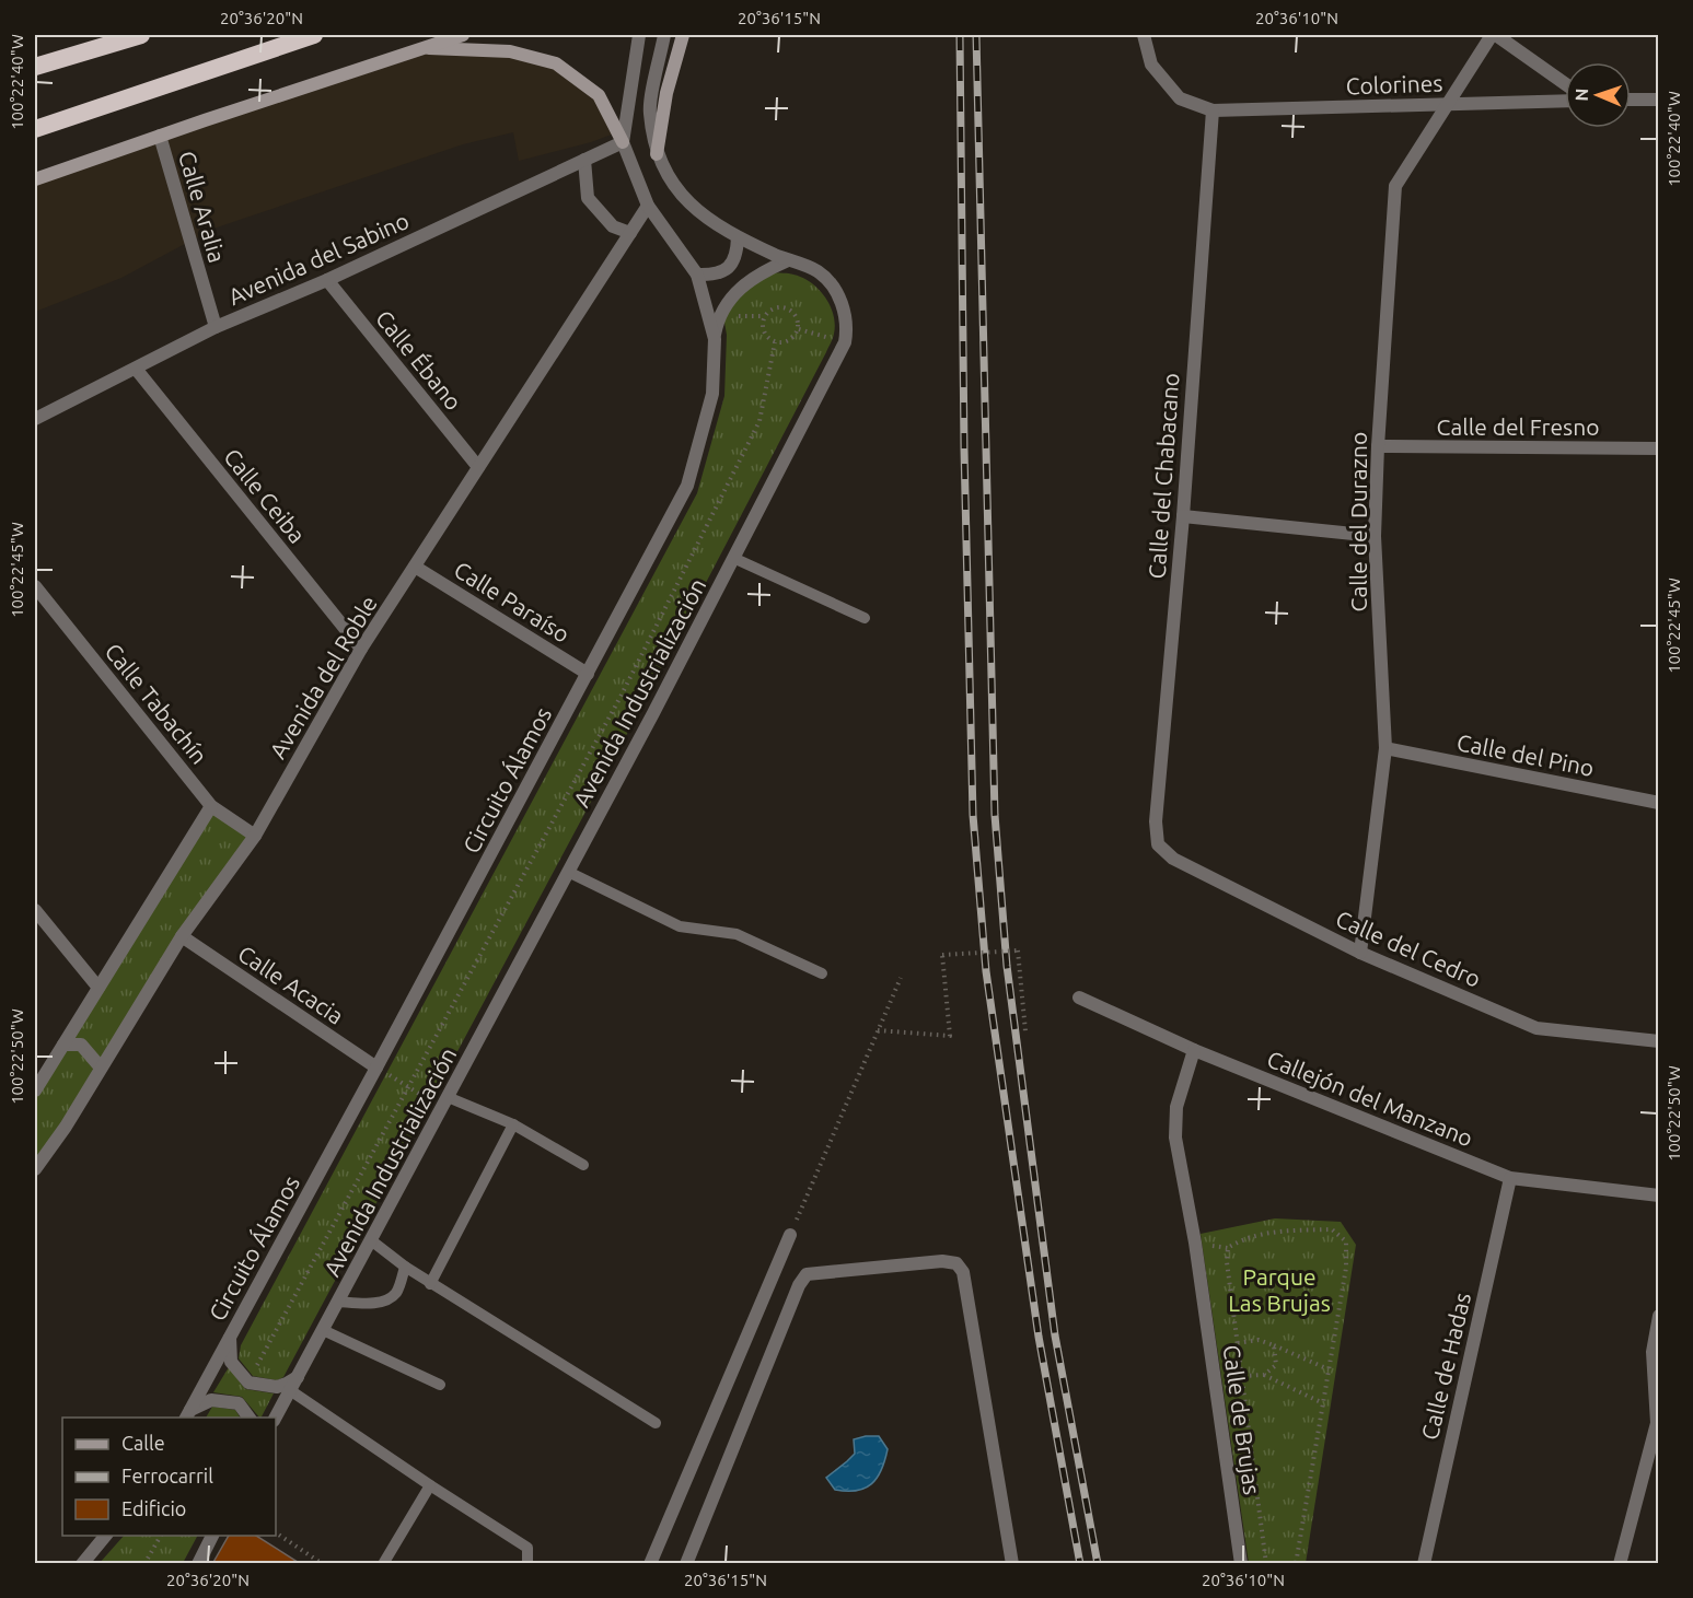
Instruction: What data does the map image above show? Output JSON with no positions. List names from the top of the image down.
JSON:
{
  "streets": {
    "street": [
      "Colorines",
      "Calle Aralia",
      "Avenida del Sabino",
      "Calle Ébano",
      "Calle del Fresno",
      "Calle del Chabacano",
      "Calle Ceiba",
      "Calle del Durazno",
      "Calle Paraíso",
      "Avenida del Roble",
      "Avenida Industrialización",
      "Calle Tabachín",
      "Calle del Pino",
      "Circuito Álamos",
      "Calle del Cedro",
      "Calle Acacia",
      "Callejón del Manzano",
      "Calle de Hadas",
      "Calle de Brujas"
    ]
  },
  "crossings": [
    ["Colorines", "Calle del Chabacano"],
    ["Colorines", "Calle del Durazno"],
    ["Calle Aralia", "Avenida del Sabino"],
    ["Avenida del Sabino", "Calle Ébano"],
    ["Avenida del Sabino", "Calle Ceiba"],
    ["Avenida del Sabino", "Circuito Álamos"],
    ["Calle Ébano", "Avenida del Roble"],
    ["Calle del Fresno", "Calle del Durazno"],
    ["Calle del Chabacano", "Calle del Cedro"],
    ["Calle Ceiba", "Avenida del Roble"],
    ["Calle del Durazno", "Calle del Pino"],
    ["Calle del Durazno", "Calle del Cedro"],
    ["Calle Paraíso", "Avenida del Roble"],
    ["Calle Paraíso", "Circuito Álamos"],
    ["Avenida del Roble", "Calle Tabachín"],
    ["Avenida del Roble", "Circuito Álamos"],
    ["Avenida del Roble", "Calle Acacia"],
    ["Circuito Álamos", "Calle Acacia"],
    ["Callejón del Manzano", "Calle de Hadas"],
    ["Callejón del Manzano", "Calle de Brujas"]
  ],
  "parks": ["Parque Las Brujas"],
  "legend": ["Calle", "Ferrocarril", "Edificio"],
  "north": "left",
  "coordinates": [
    "20°36'20\"N",
    "20°36'15\"N",
    "20°36'10\"N",
    "100°22'40\"W",
    "100°22'45\"W",
    "100°22'50\"W"
  ]
}
